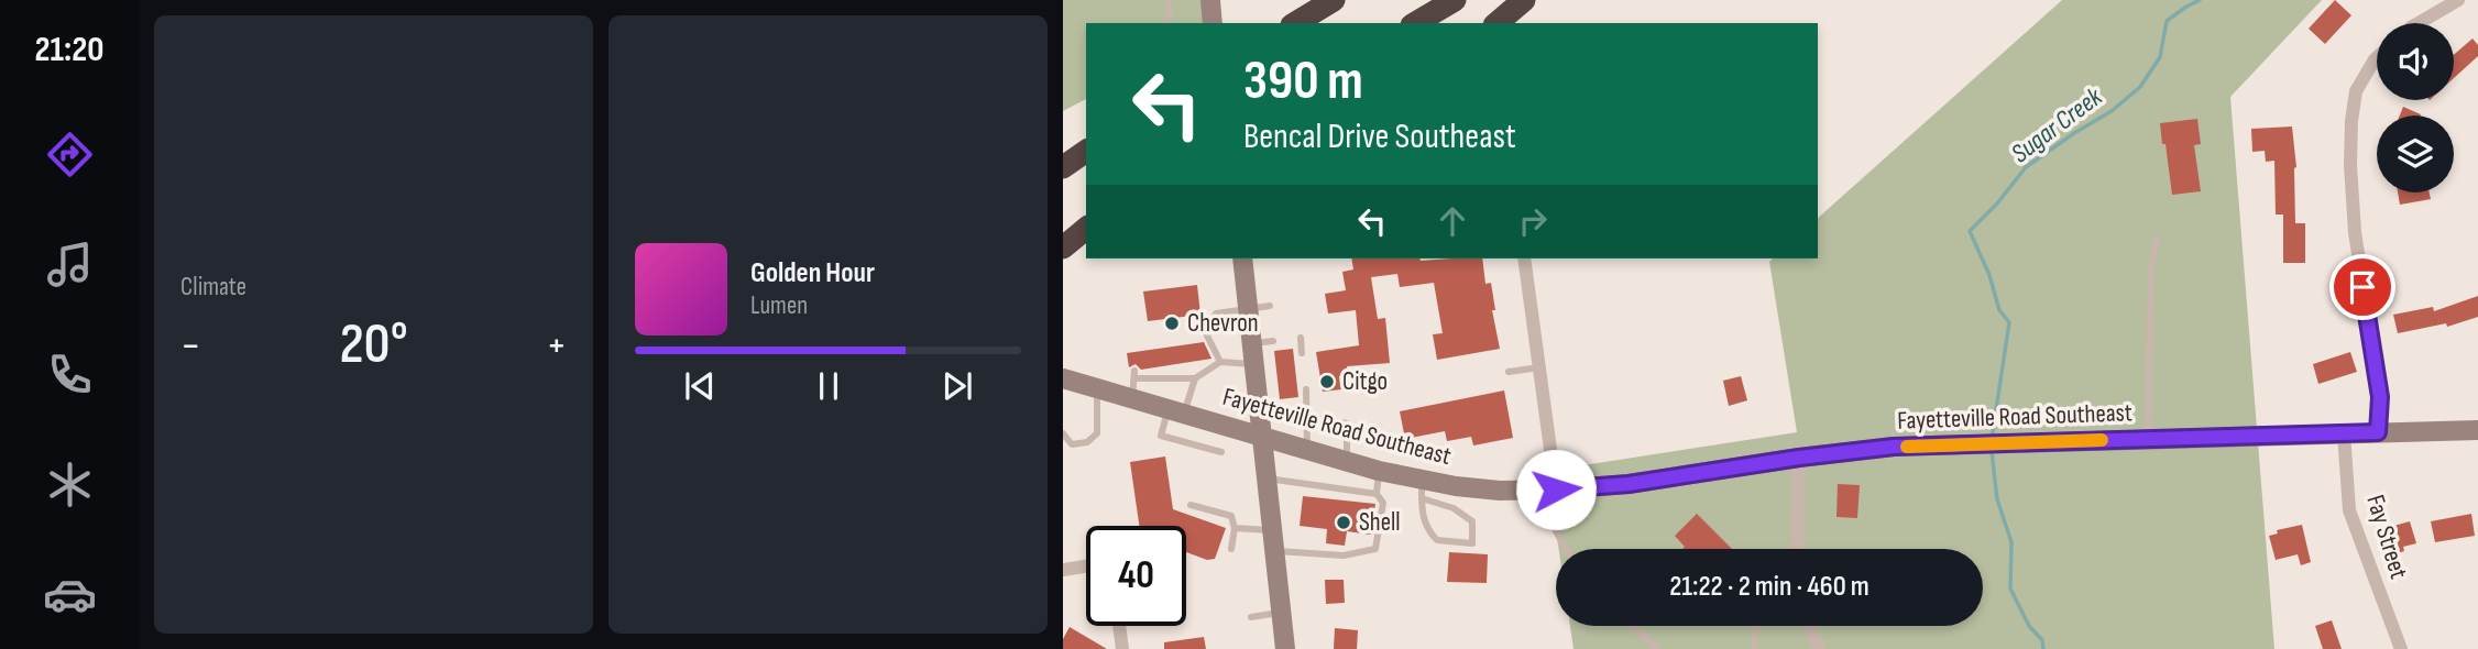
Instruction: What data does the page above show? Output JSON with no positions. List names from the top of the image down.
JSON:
{
  "streets": {
    "street": ["Fayetteville Road Southeast", "Fay Street"]
  },
  "crossings": [
    ["Fayetteville Road Southeast", "Fay Street"]
  ],
  "water": ["Sugar Creek"],
  "places": ["Chevron", "Citgo", "Shell"],
  "page": {
    "tabs": "21:20",
    "tile": "Climate",
    "turn": ["390 m", "Bencal Drive Southeast"],
    "song": ["Golden Hour", "Lumen"],
    "heat": ["−", "20°", "+"],
    "limit": "40",
    "trip": "21:22 · 2 min · 460 m"
  }
}
